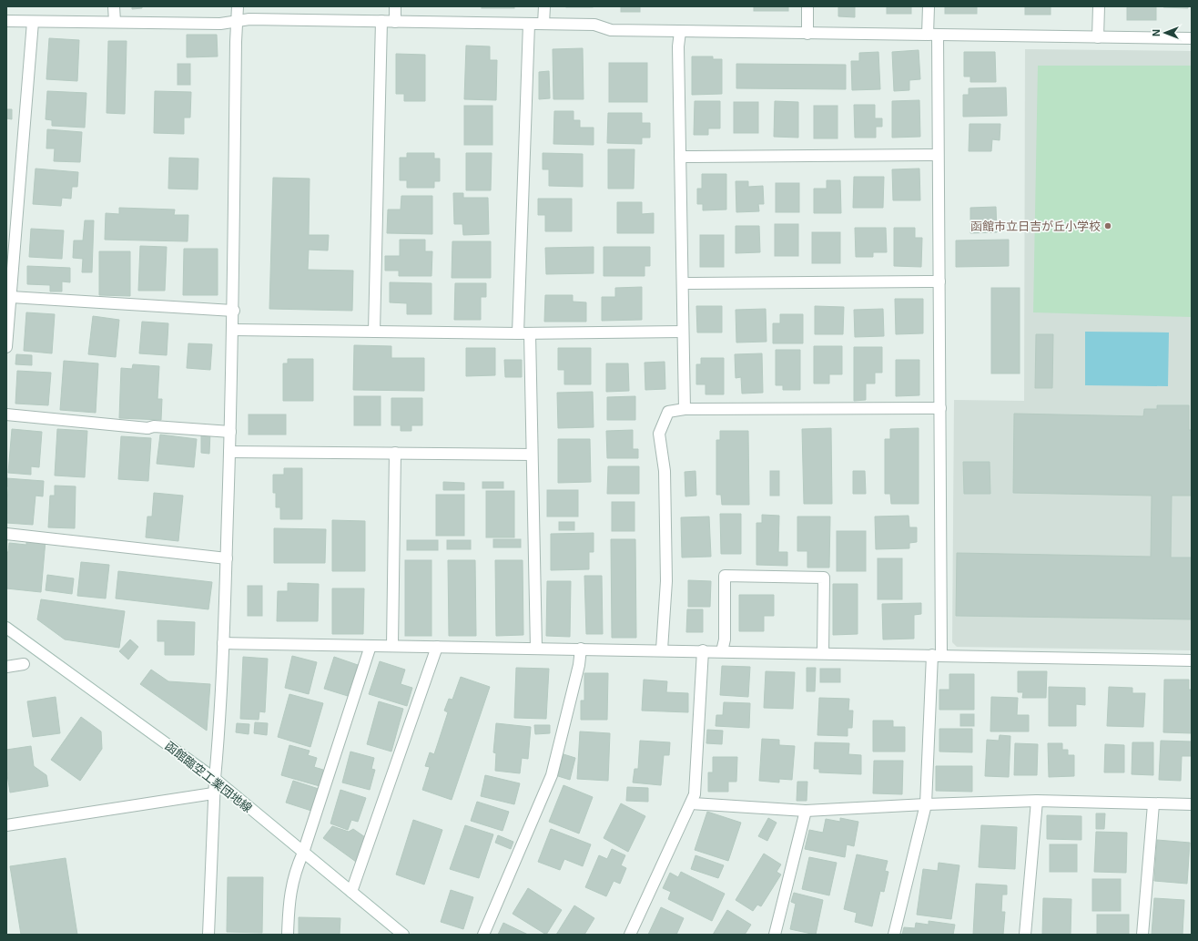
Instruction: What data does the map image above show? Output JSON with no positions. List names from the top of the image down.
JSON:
{
  "streets": {
    "street": ["函館臨空工業団地線"]
  },
  "places": ["函館市立日吉が丘小学校"],
  "north": "left"
}
